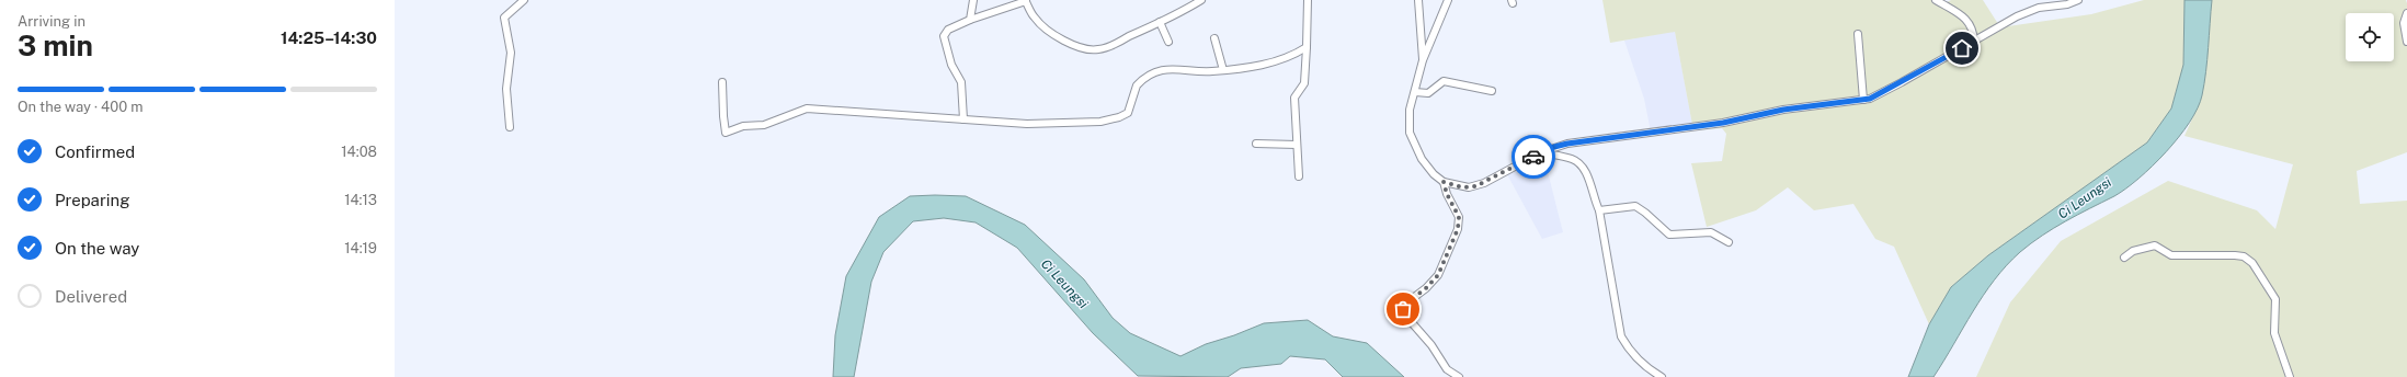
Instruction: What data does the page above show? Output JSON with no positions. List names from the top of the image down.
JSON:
{
  "water": ["Ci Leungsi"],
  "page": {
    "heading": ["3 min", "Arriving in", "14:25–14:30"],
    "bar": "On the way · 400 m",
    "list": [
      ["Confirmed", "14:08"],
      ["Preparing", "14:13"],
      ["On the way", "14:19"],
      "Delivered"
    ]
  }
}
